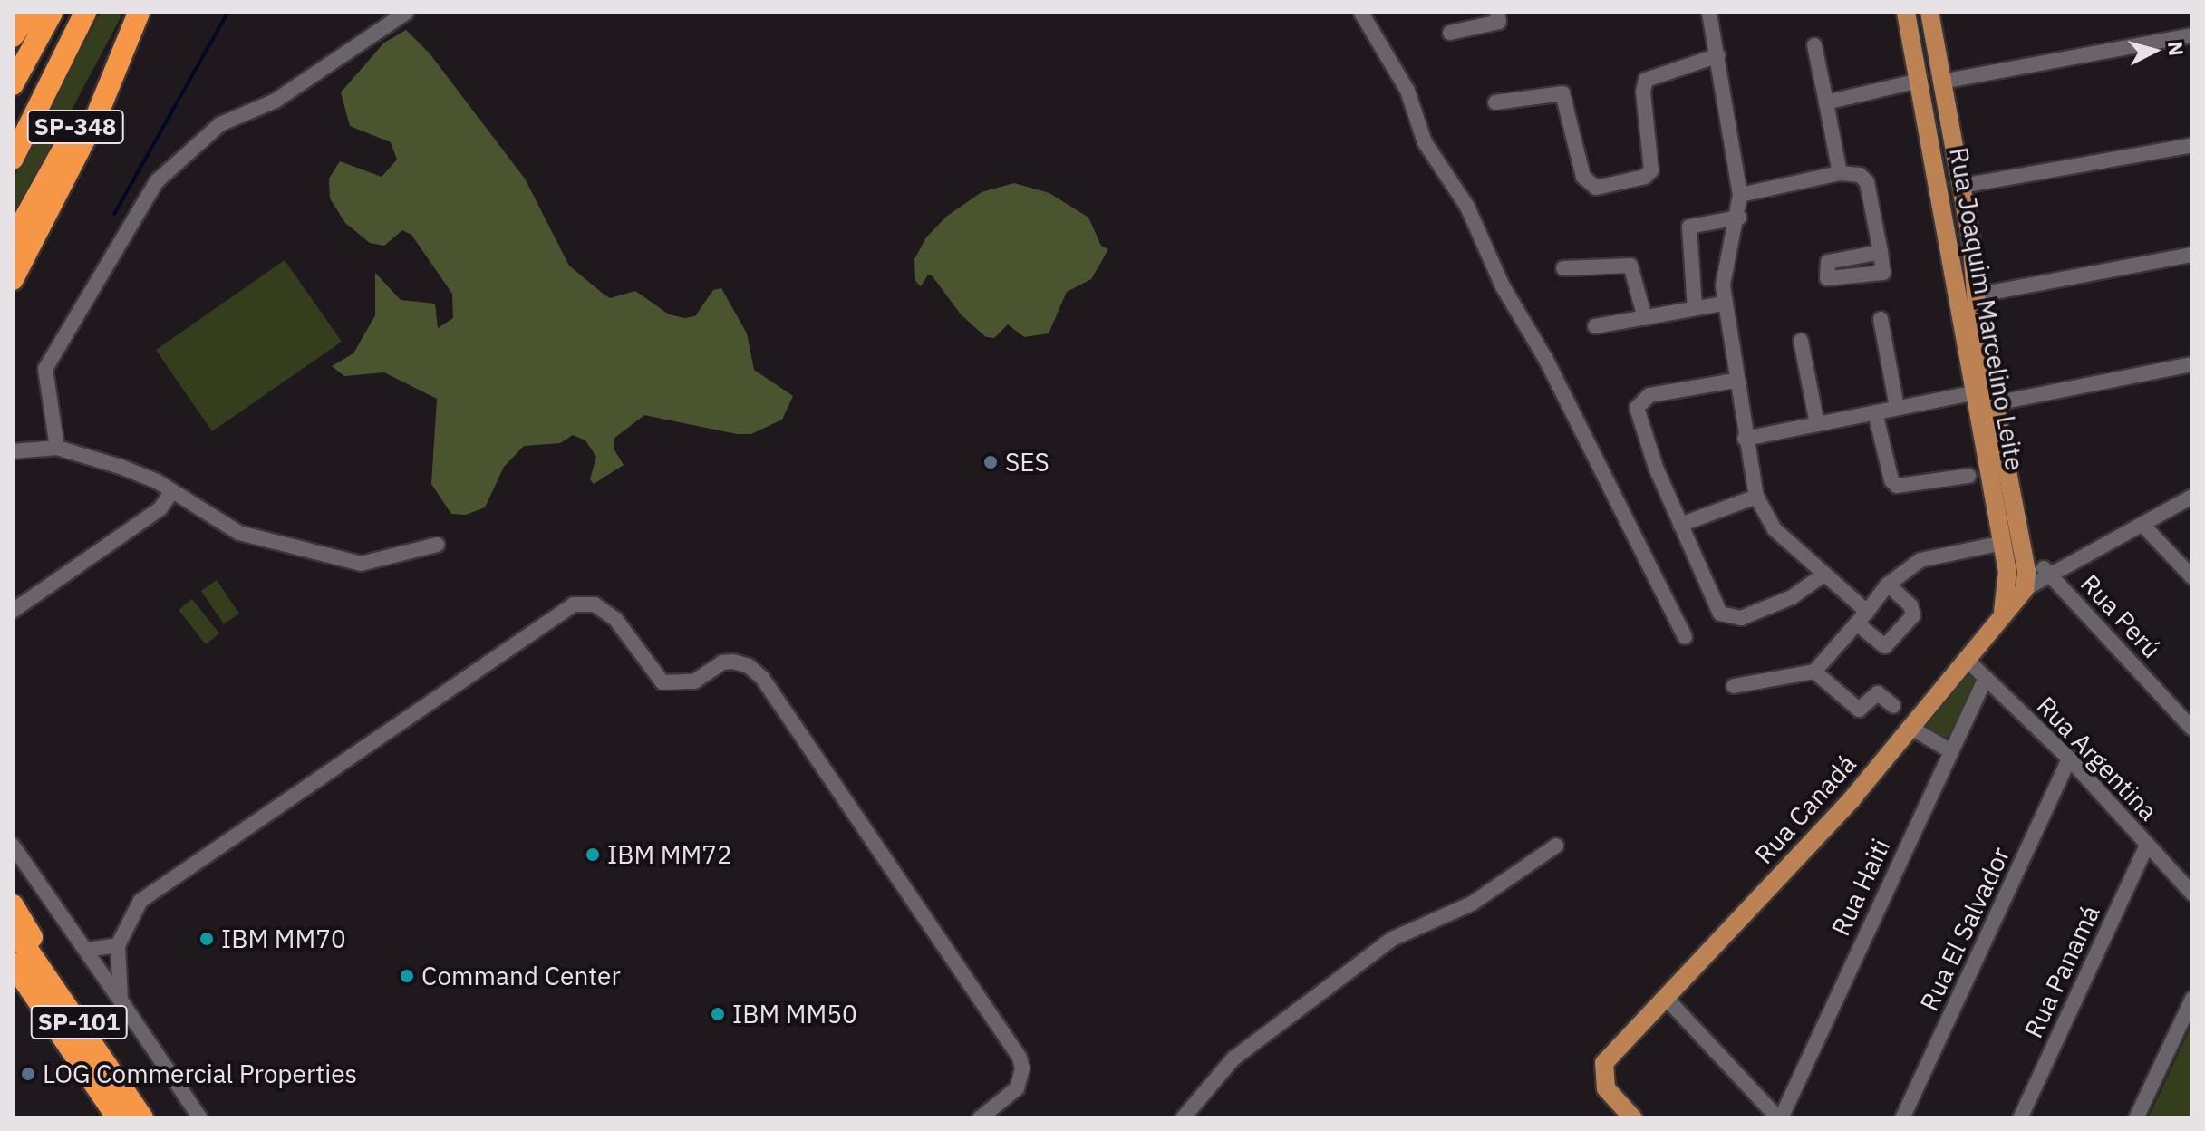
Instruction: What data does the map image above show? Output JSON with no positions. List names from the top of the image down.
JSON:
{
  "streets": {
    "highway": ["SP-348", "SP-101"],
    "main road": ["Rua Joaquim Marcelino Leite", "Rua Canadá"],
    "street": [
      "Rua Perú",
      "Rua Argentina",
      "Rua Haiti",
      "Rua El Salvador",
      "Rua Panamá"
    ]
  },
  "crossings": [
    ["Rua Joaquim Marcelino Leite", "Rua Canadá"],
    ["Rua Perú", "Rua Canadá"],
    ["Rua Argentina", "Rua Canadá"],
    ["Rua Argentina", "Rua Haiti"],
    ["Rua Argentina", "Rua El Salvador"],
    ["Rua Argentina", "Rua Panamá"]
  ],
  "places": [
    "SES",
    "IBM MM72",
    "IBM MM70",
    "Command Center",
    "IBM MM50",
    "LOG Commercial Properties"
  ],
  "north": "right"
}
